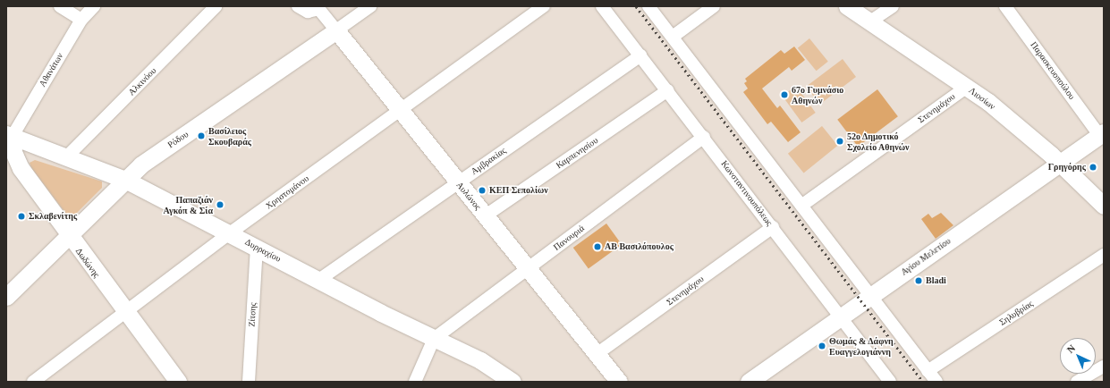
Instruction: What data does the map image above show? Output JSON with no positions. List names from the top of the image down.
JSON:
{
  "streets": {
    "main road": [
      "Λιοσίων",
      "Ρόδου",
      "Αυλώνος",
      "Δυρραχίου",
      "Αγίου Μελετίου",
      "Δωδώνης"
    ],
    "street": [
      "Αθανάτων",
      "Παρασκευοπούλου",
      "Αλκινόου",
      "Στενημάχου",
      "Καρπενησίου",
      "Αμβρακίας",
      "Χρηστομάνου",
      "Κωνσταντινουπόλεως",
      "Πανουριά",
      "Σηλυβρίας",
      "Ζίτσης"
    ]
  },
  "crossings": [
    ["Αθανάτων", "Δυρραχίου"],
    ["Αθανάτων", "Δωδώνης"],
    ["Παρασκευοπούλου", "Αγίου Μελετίου"],
    ["Αλκινόου", "Δυρραχίου"],
    ["Λιοσίων", "Στενημάχου"],
    ["Λιοσίων", "Αγίου Μελετίου"],
    ["Στενημάχου", "Κωνσταντινουπόλεως"],
    ["Στενημάχου", "Αυλώνος"],
    ["Ρόδου", "Αυλώνος"],
    ["Ρόδου", "Δυρραχίου"],
    ["Ρόδου", "Δωδώνης"],
    ["Καρπενησίου", "Κωνσταντινουπόλεως"],
    ["Καρπενησίου", "Αυλώνος"],
    ["Αμβρακίας", "Κωνσταντινουπόλεως"],
    ["Αμβρακίας", "Αυλώνος"],
    ["Αμβρακίας", "Δυρραχίου"],
    ["Χρηστομάνου", "Αυλώνος"],
    ["Χρηστομάνου", "Δυρραχίου"],
    ["Χρηστομάνου", "Δωδώνης"],
    ["Κωνσταντινουπόλεως", "Πανουριά"],
    ["Κωνσταντινουπόλεως", "Αγίου Μελετίου"],
    ["Αυλώνος", "Πανουριά"],
    ["Πανουριά", "Δυρραχίου"],
    ["Δυρραχίου", "Δωδώνης"],
    ["Δυρραχίου", "Ζίτσης"]
  ],
  "places": [
    "67ο Γυμνάσιο Αθηνών",
    "Βασίλειος Σκουβαράς",
    "52ο Δημοτικό Σχολείο Αθηνών",
    "Γρηγόρης",
    "ΚΕΠ Σεπολίων",
    "Παπαζιάν Αγκόπ & Σία",
    "Σκλαβενίτης",
    "ΑΒ Βασιλόπουλος",
    "Bladi",
    "Θωμάς & Δάφνη Ευαγγελογιάννη"
  ],
  "north": "top left"
}
